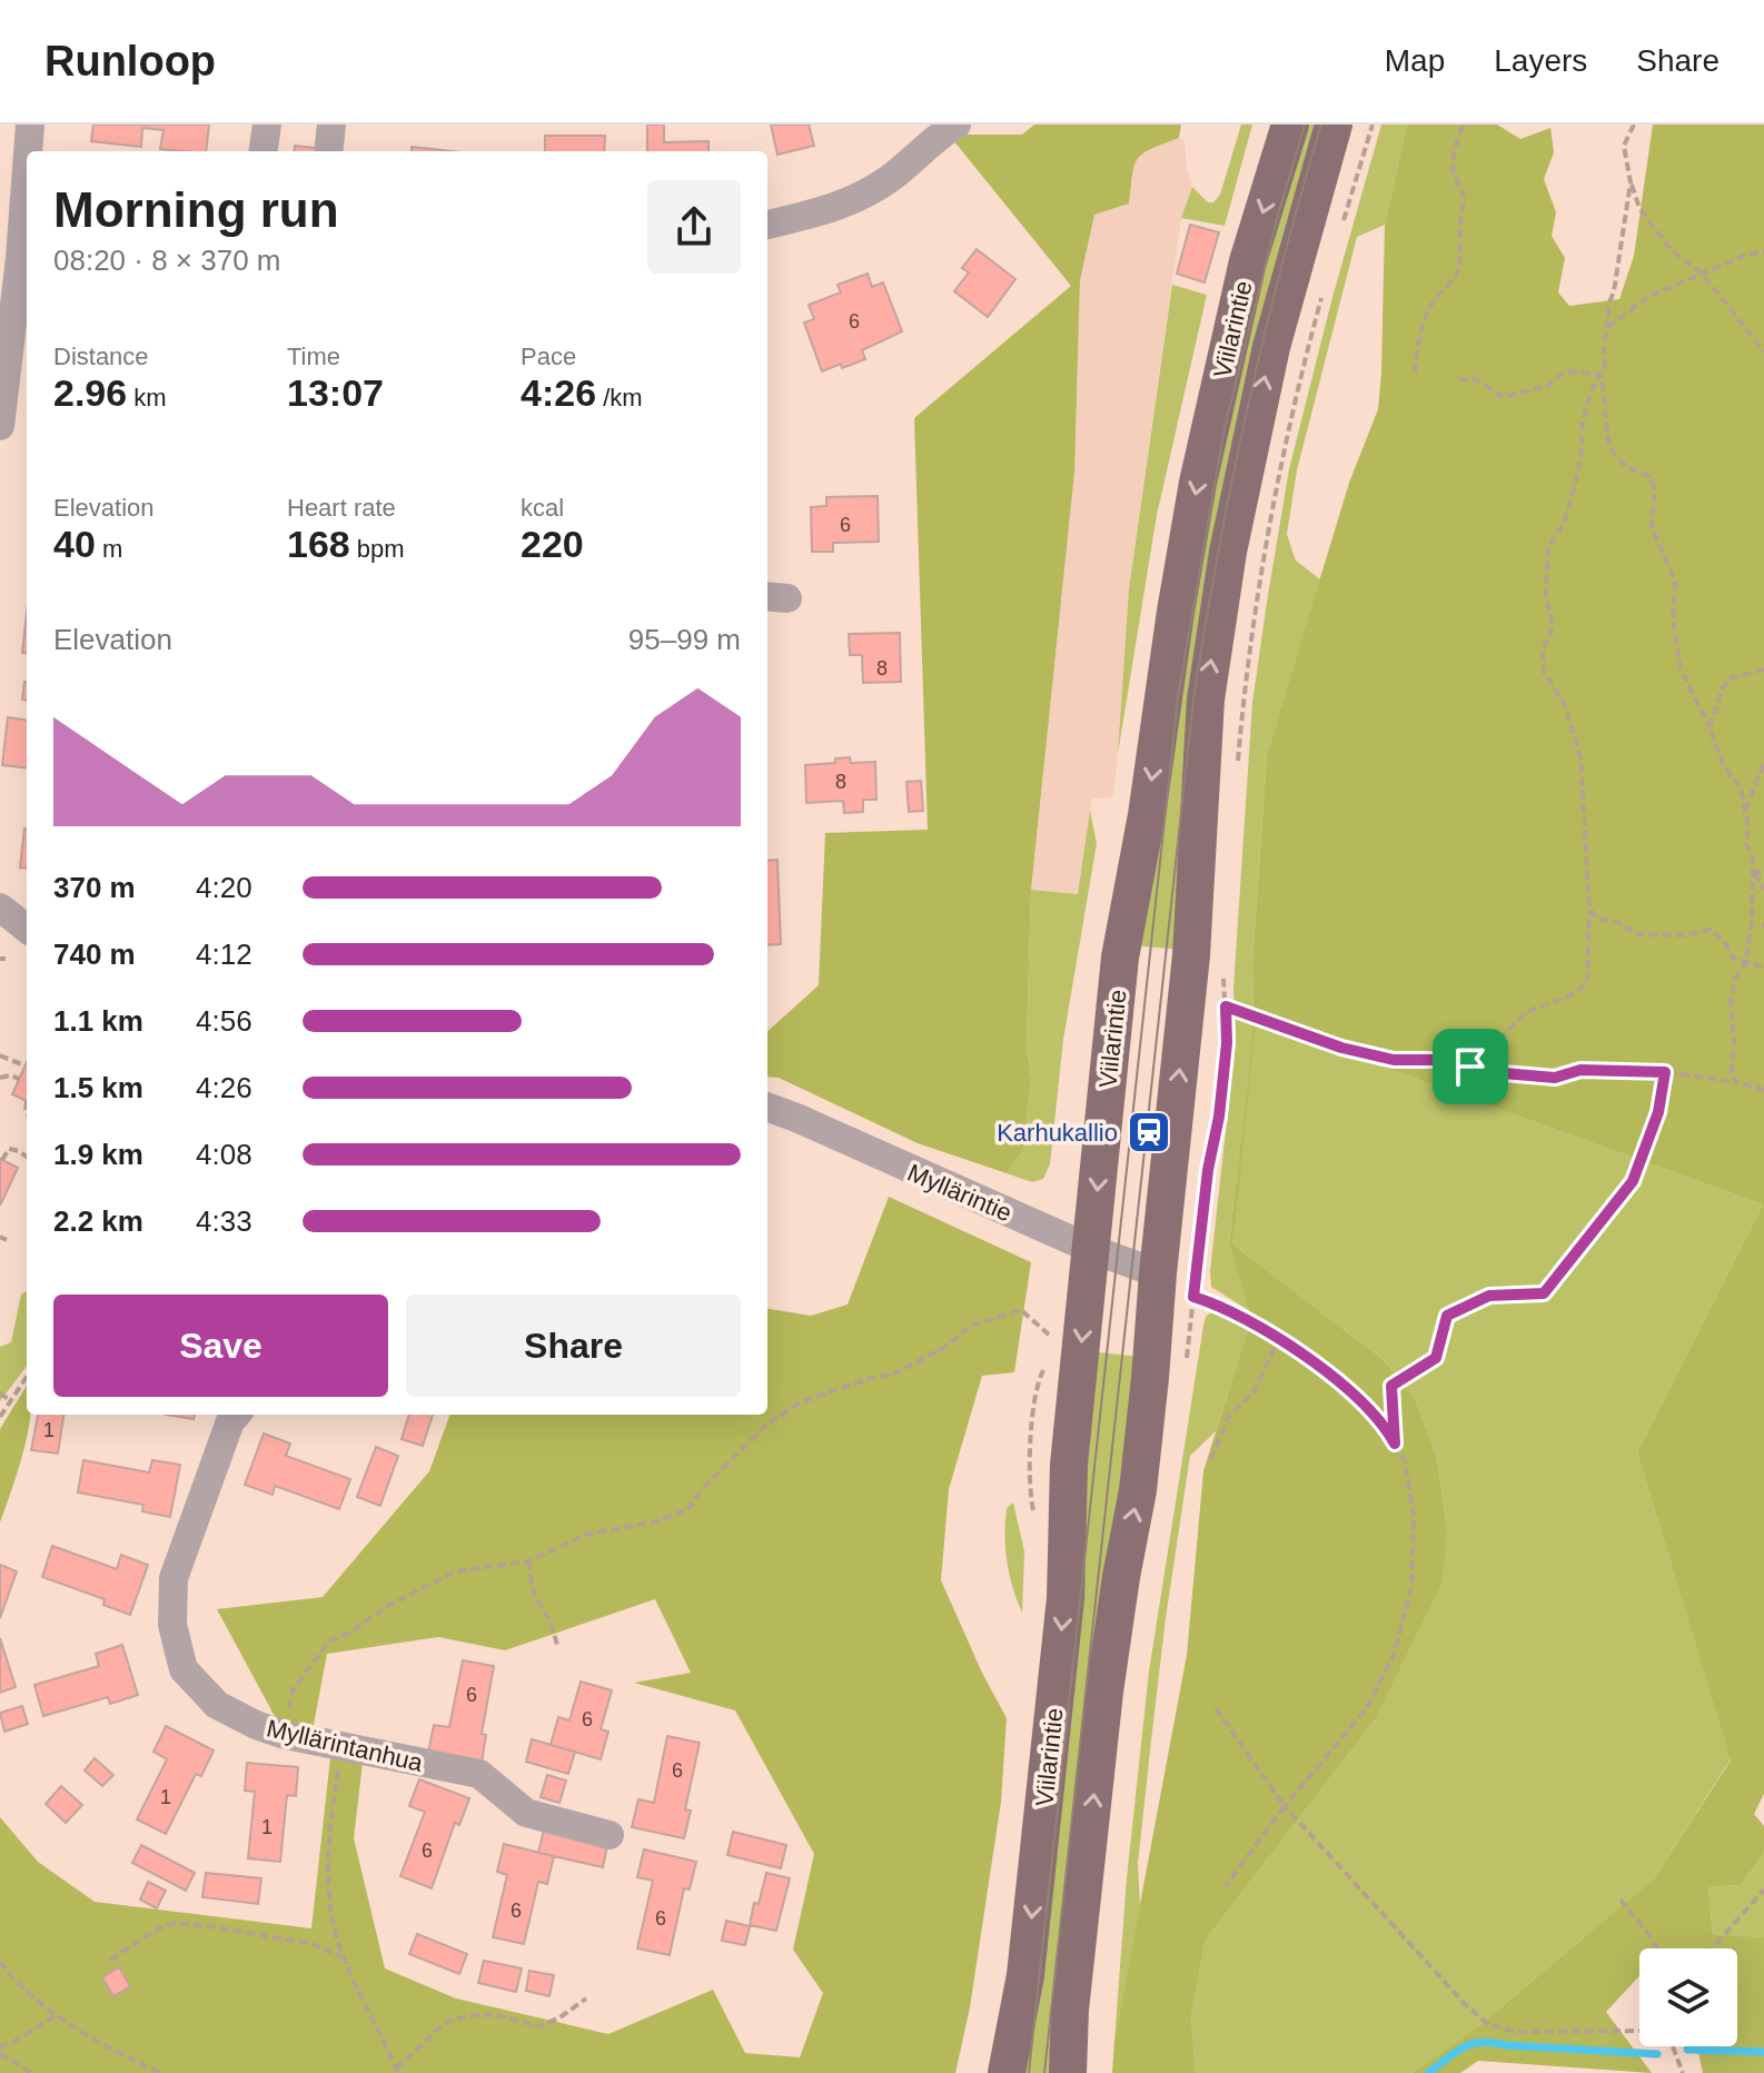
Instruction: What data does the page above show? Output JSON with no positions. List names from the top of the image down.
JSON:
{
  "streets": {
    "main road": ["Viilarintie"],
    "street": ["Myllärintie", "Myllärintanhua"]
  },
  "crossings": [
    ["Viilarintie", "Myllärintie"]
  ],
  "places": {
    "station": ["Karhukallio"]
  },
  "house_numbers": [
    "6",
    "6",
    "8",
    "8",
    "1",
    "6",
    "6",
    "6",
    "1",
    "1",
    "6",
    "6",
    "6"
  ],
  "page": {
    "header": "Runloop",
    "nav": ["Map", "Layers", "Share"],
    "heading": ["Morning run", "08:20 · 8 × 370 m"],
    "stats": [
      ["Distance", "2.96 km"],
      ["Time", "13:07"],
      ["Pace", "4:26 /km"],
      ["Elevation", "40 m"],
      ["Heart rate", "168 bpm"],
      ["kcal", "220"]
    ],
    "chart": ["Elevation", "95–99 m"],
    "list": [
      {
        "name": "370 m",
        "note": "4:20"
      },
      {
        "name": "740 m",
        "note": "4:12"
      },
      {
        "name": "1.1 km",
        "note": "4:56"
      },
      {
        "name": "1.5 km",
        "note": "4:26"
      },
      {
        "name": "1.9 km",
        "note": "4:08"
      },
      {
        "name": "2.2 km",
        "note": "4:33"
      }
    ],
    "buttons": ["Save", "Share"]
  }
}
